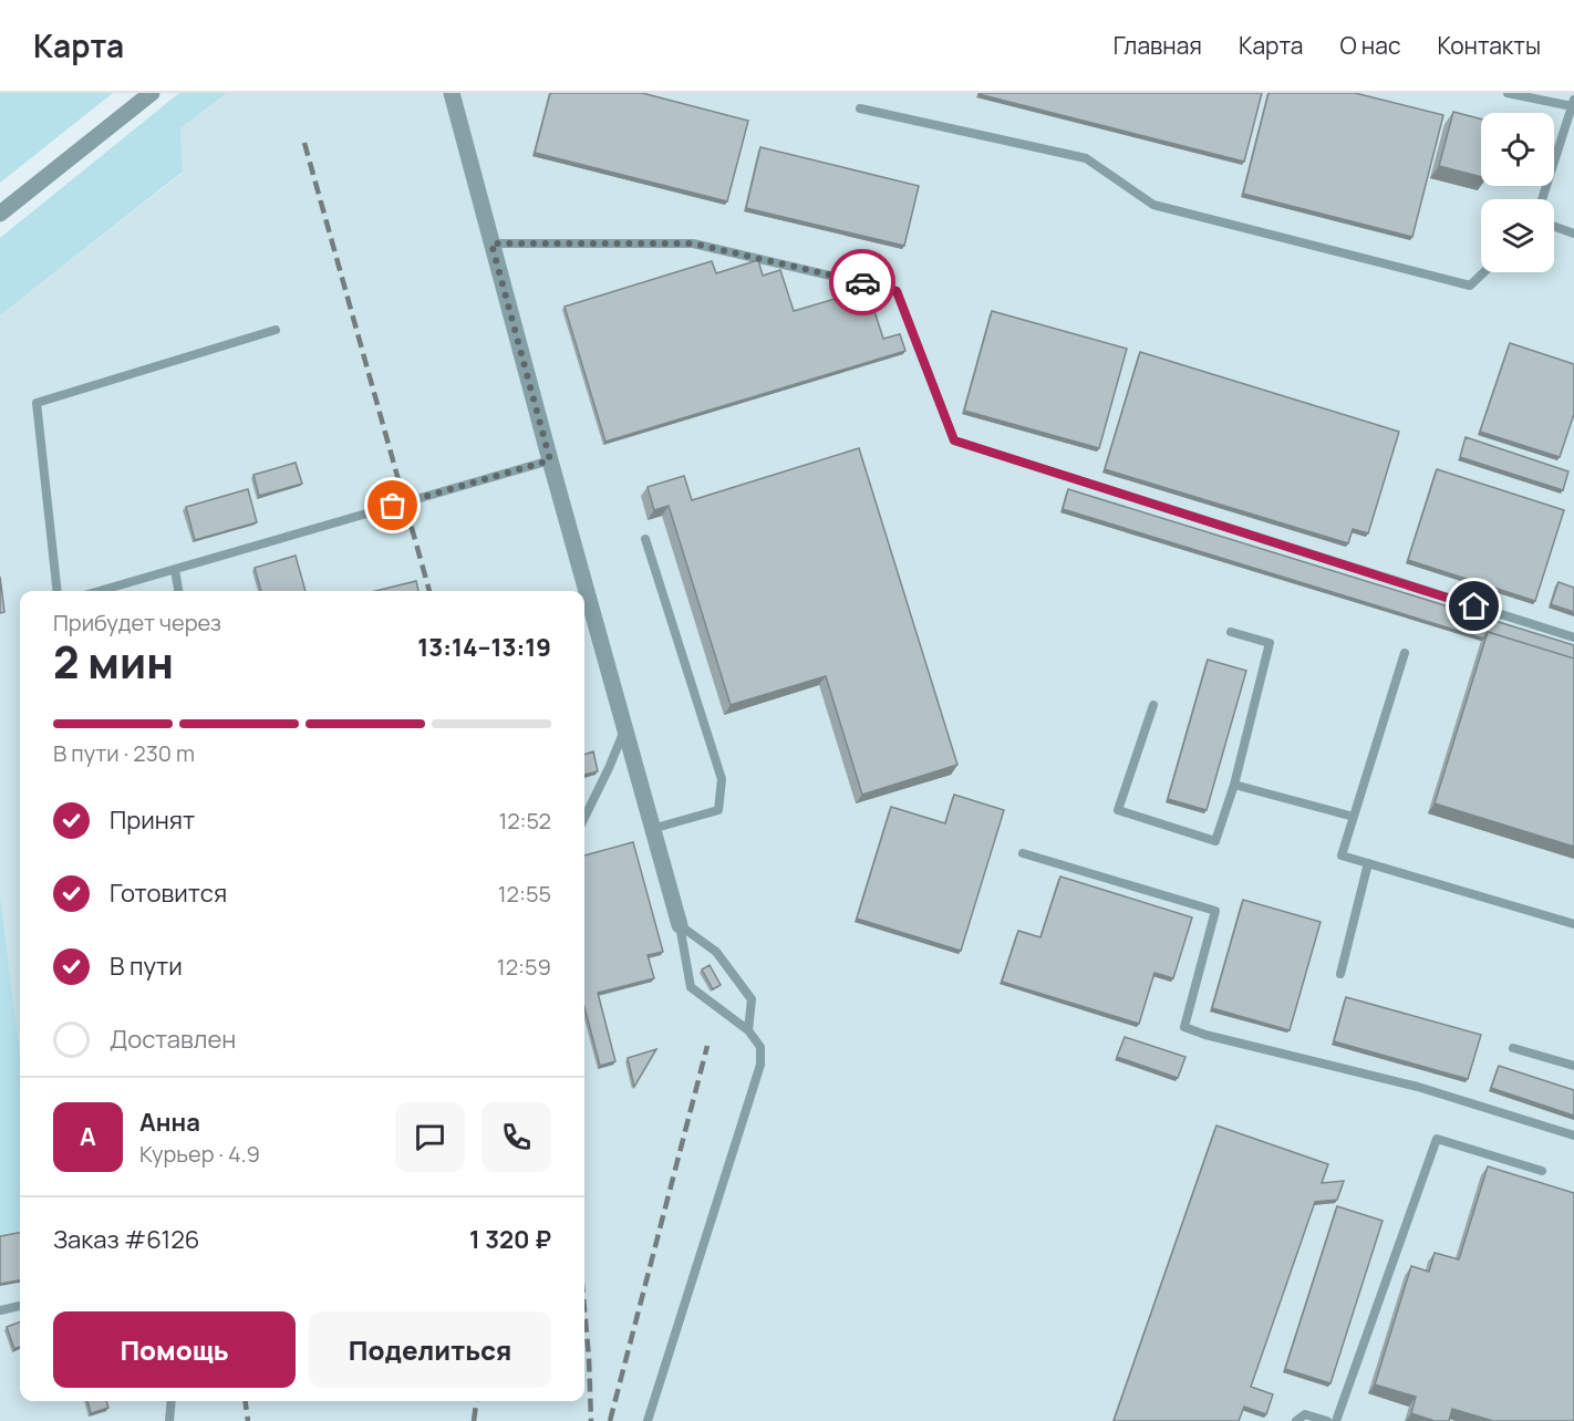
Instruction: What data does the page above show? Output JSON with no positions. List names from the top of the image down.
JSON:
{
  "page": {
    "header": "Карта",
    "nav": [
      "Главная",
      "Карта",
      "О нас",
      "Контакты"
    ],
    "heading": ["2 мин", "Прибудет через", "13:14–13:19"],
    "panel": [
      "Анна",
      "Курьер · 4.9",
      "Заказ #6126",
      "1 320 ₽"
    ],
    "bar": "В пути · 230 m",
    "list": [
      ["Принят", "12:52"],
      ["Готовится", "12:55"],
      ["В пути", "12:59"],
      "Доставлен"
    ],
    "round": "А",
    "buttons": ["Помощь", "Поделиться"]
  }
}
